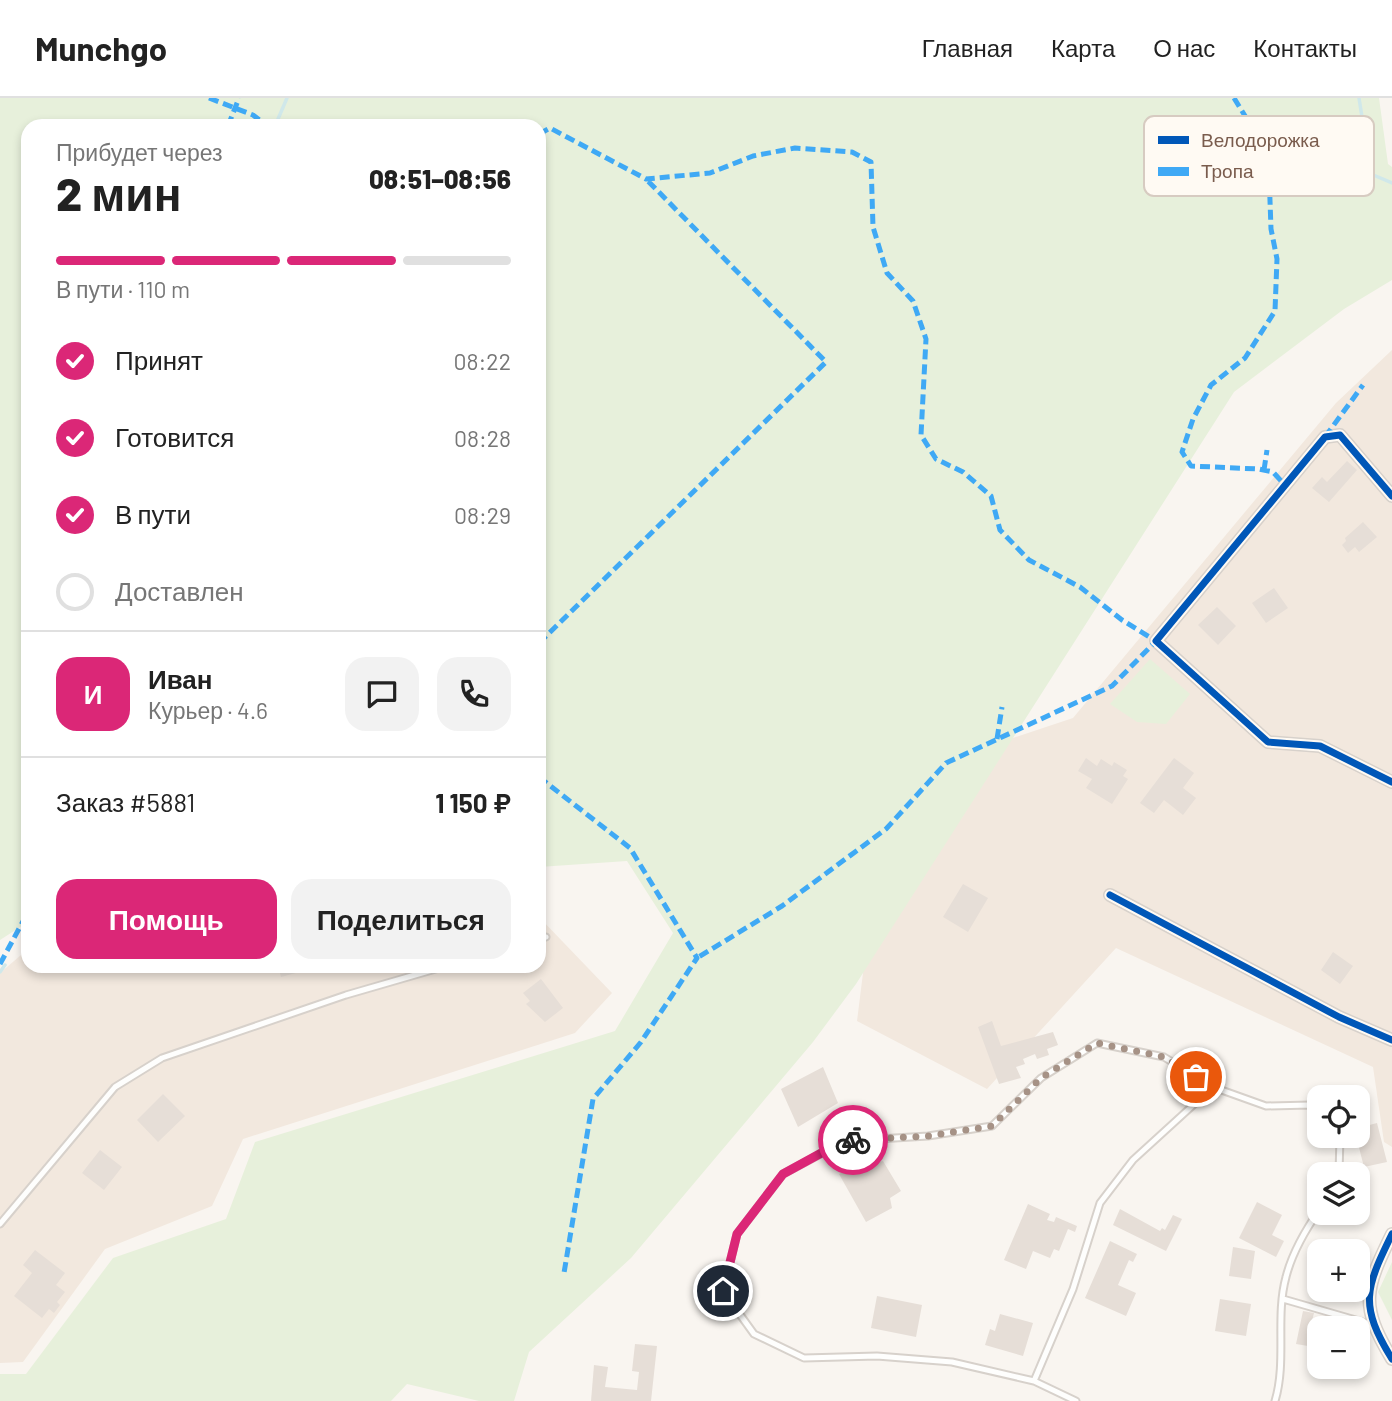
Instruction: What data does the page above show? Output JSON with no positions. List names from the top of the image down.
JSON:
{
  "legend": ["Велодорожка", "Тропа"],
  "page": {
    "header": "Munchgo",
    "nav": [
      "Главная",
      "Карта",
      "О нас",
      "Контакты"
    ],
    "heading": ["2 мин", "Прибудет через", "08:51–08:56"],
    "panel": [
      "Иван",
      "Курьер · 4.6",
      "Заказ #5881",
      "1 150 ₽"
    ],
    "bar": "В пути · 110 m",
    "list": [
      ["Принят", "08:22"],
      ["Готовится", "08:28"],
      ["В пути", "08:29"],
      "Доставлен"
    ],
    "round": "И",
    "buttons": ["Помощь", "Поделиться"],
    "map_buttons": ["+", "−"]
  }
}
